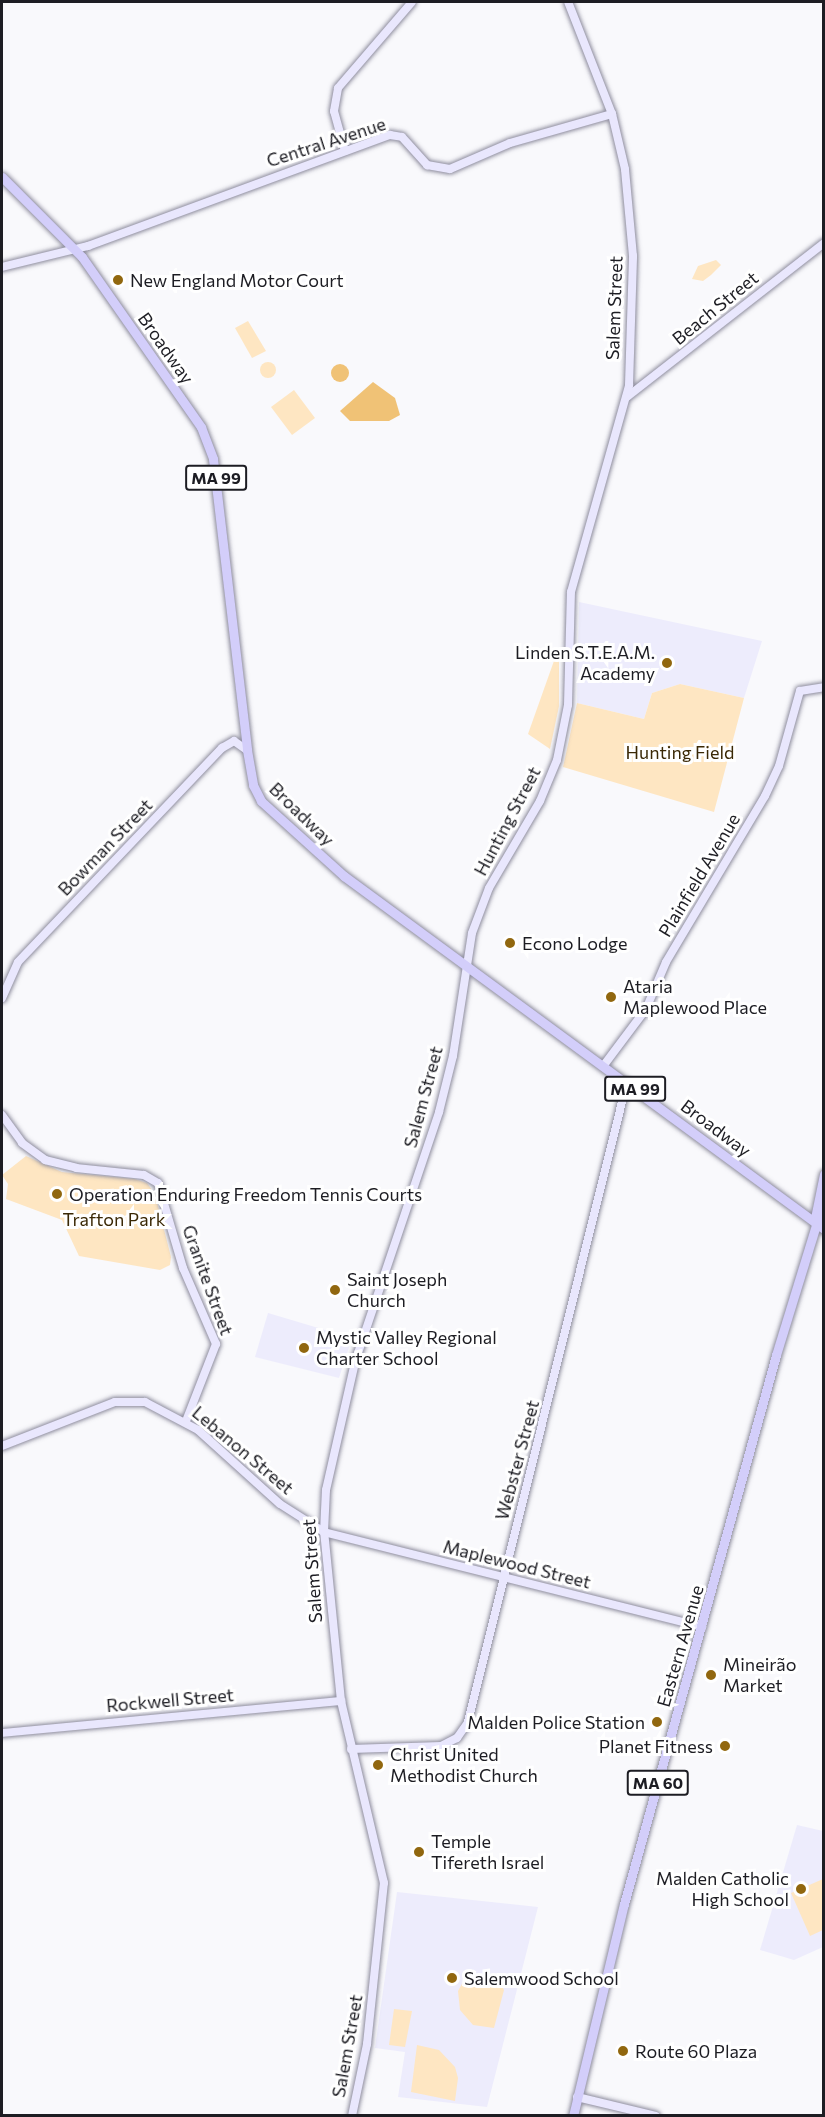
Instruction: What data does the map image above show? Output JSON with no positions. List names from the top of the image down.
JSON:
{
  "streets": {
    "main road": [
      "Broadway",
      "MA 99",
      "Eastern Avenue",
      "MA 60"
    ],
    "street": [
      "Central Avenue",
      "Salem Street",
      "Beach Street",
      "Hunting Street",
      "Bowman Street",
      "Plainfield Avenue",
      "Granite Street",
      "Lebanon Street",
      "Webster Street",
      "Maplewood Street",
      "Rockwell Street"
    ]
  },
  "crossings": [
    ["Central Avenue", "Salem Street"],
    ["Central Avenue", "Broadway"],
    ["Salem Street", "Beach Street"],
    ["Salem Street", "Broadway"],
    ["Salem Street", "Hunting Street"],
    ["Salem Street", "Lebanon Street"],
    ["Salem Street", "Webster Street"],
    ["Salem Street", "Maplewood Street"],
    ["Salem Street", "Rockwell Street"],
    ["Broadway", "Hunting Street"],
    ["Broadway", "Bowman Street"],
    ["Broadway", "Plainfield Avenue"],
    ["Broadway", "Webster Street"],
    ["Broadway", "Eastern Avenue"],
    ["Granite Street", "Lebanon Street"],
    ["Lebanon Street", "Maplewood Street"],
    ["Webster Street", "Maplewood Street"],
    ["Maplewood Street", "Eastern Avenue"]
  ],
  "parks": ["Hunting Field", "Trafton Park"],
  "places": [
    "New England Motor Court",
    "Linden S.T.E.A.M. Academy",
    "Econo Lodge",
    "Ataria Maplewood Place",
    "Operation Enduring Freedom Tennis Courts",
    "Saint Joseph Church",
    "Mystic Valley Regional Charter School",
    "Mineirão Market",
    "Malden Police Station",
    "Planet Fitness",
    "Christ United Methodist Church",
    "Temple Tifereth Israel",
    "Malden Catholic High School",
    "Salemwood School",
    "Route 60 Plaza"
  ]
}
